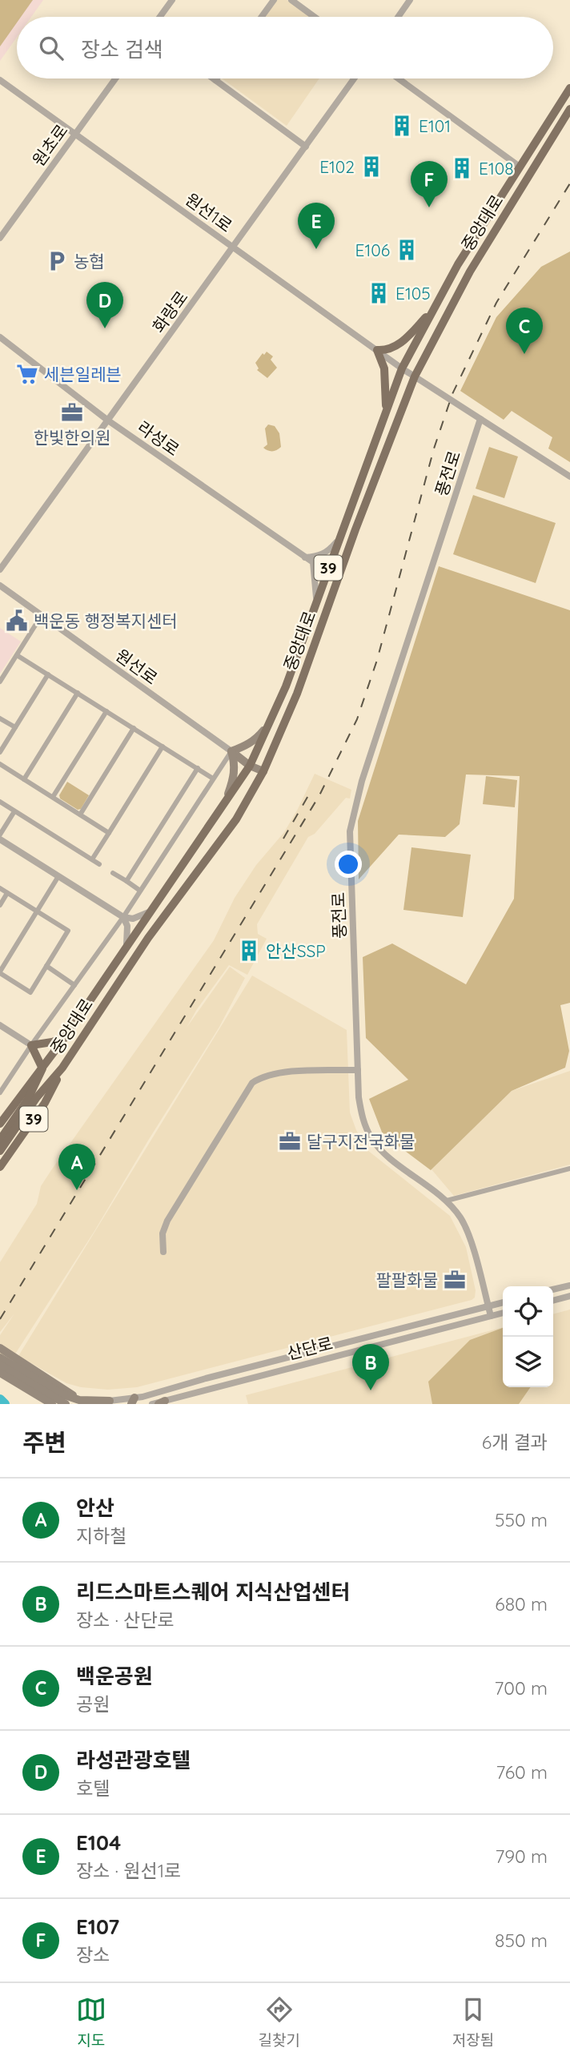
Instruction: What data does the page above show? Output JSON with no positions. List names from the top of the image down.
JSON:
{
  "streets": {
    "main road": ["중앙대로", "39"],
    "street": [
      "원초로",
      "원선1로",
      "화랑로",
      "라성로",
      "풍전로",
      "원선로",
      "산단로"
    ]
  },
  "crossings": [
    ["원초로", "원선1로"],
    ["원선1로", "중앙대로"],
    ["원선1로", "화랑로"],
    ["원선1로", "풍전로"],
    ["원선1로", "39"],
    ["중앙대로", "39"],
    ["화랑로", "라성로"],
    ["풍전로", "산단로"]
  ],
  "places": {
    "building": [
      "E101",
      "E102",
      "E108",
      "E106",
      "E105",
      "안산SSP"
    ],
    "parking": ["농협"],
    "supermarket": ["세븐일레븐"],
    "office": ["한빛한의원", "달구지전국화물", "팔팔화물"],
    "public building": ["백운동 행정복지센터"]
  },
  "page": {
    "search": "장소 검색",
    "pins": [
      "F",
      "E",
      "D",
      "C",
      "A",
      "B"
    ],
    "heading": ["주변", "6개 결과"],
    "list": [
      {
        "mark": "A",
        "name": "안산",
        "note": "지하철",
        "value": "550 m"
      },
      {
        "mark": "B",
        "name": "리드스마트스퀘어 지식산업센터",
        "note": "장소 · 산단로",
        "value": "680 m"
      },
      {
        "mark": "C",
        "name": "백운공원",
        "note": "공원",
        "value": "700 m"
      },
      {
        "mark": "D",
        "name": "라성관광호텔",
        "note": "호텔",
        "value": "760 m"
      },
      {
        "mark": "E",
        "name": "E104",
        "note": "장소 · 원선1로",
        "value": "790 m"
      },
      {
        "mark": "F",
        "name": "E107",
        "note": "장소",
        "value": "850 m"
      }
    ],
    "nav": ["지도", "길찾기", "저장됨"]
  }
}
